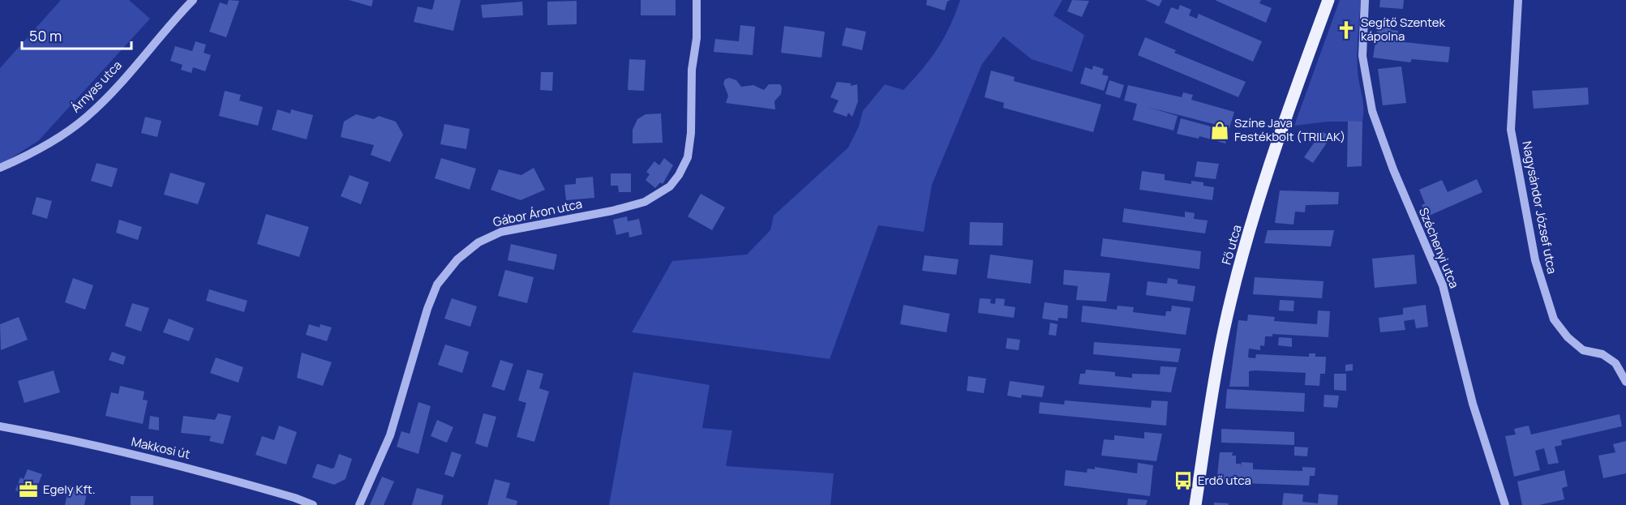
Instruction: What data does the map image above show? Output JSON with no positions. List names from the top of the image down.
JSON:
{
  "streets": {
    "main road": ["Fő utca"],
    "street": [
      "Árnyas utca",
      "Nagysándor József utca",
      "Gábor Áron utca",
      "Széchenyi utca",
      "Makkosi út"
    ]
  },
  "places": {
    "church": ["Segítő Szentek kápolna"],
    "shop": ["Színe Java Festékbolt (TRILAK)"],
    "bus stop": ["Erdő utca"],
    "office": ["Egely Kft."]
  },
  "scale_bar": "50 m"
}
